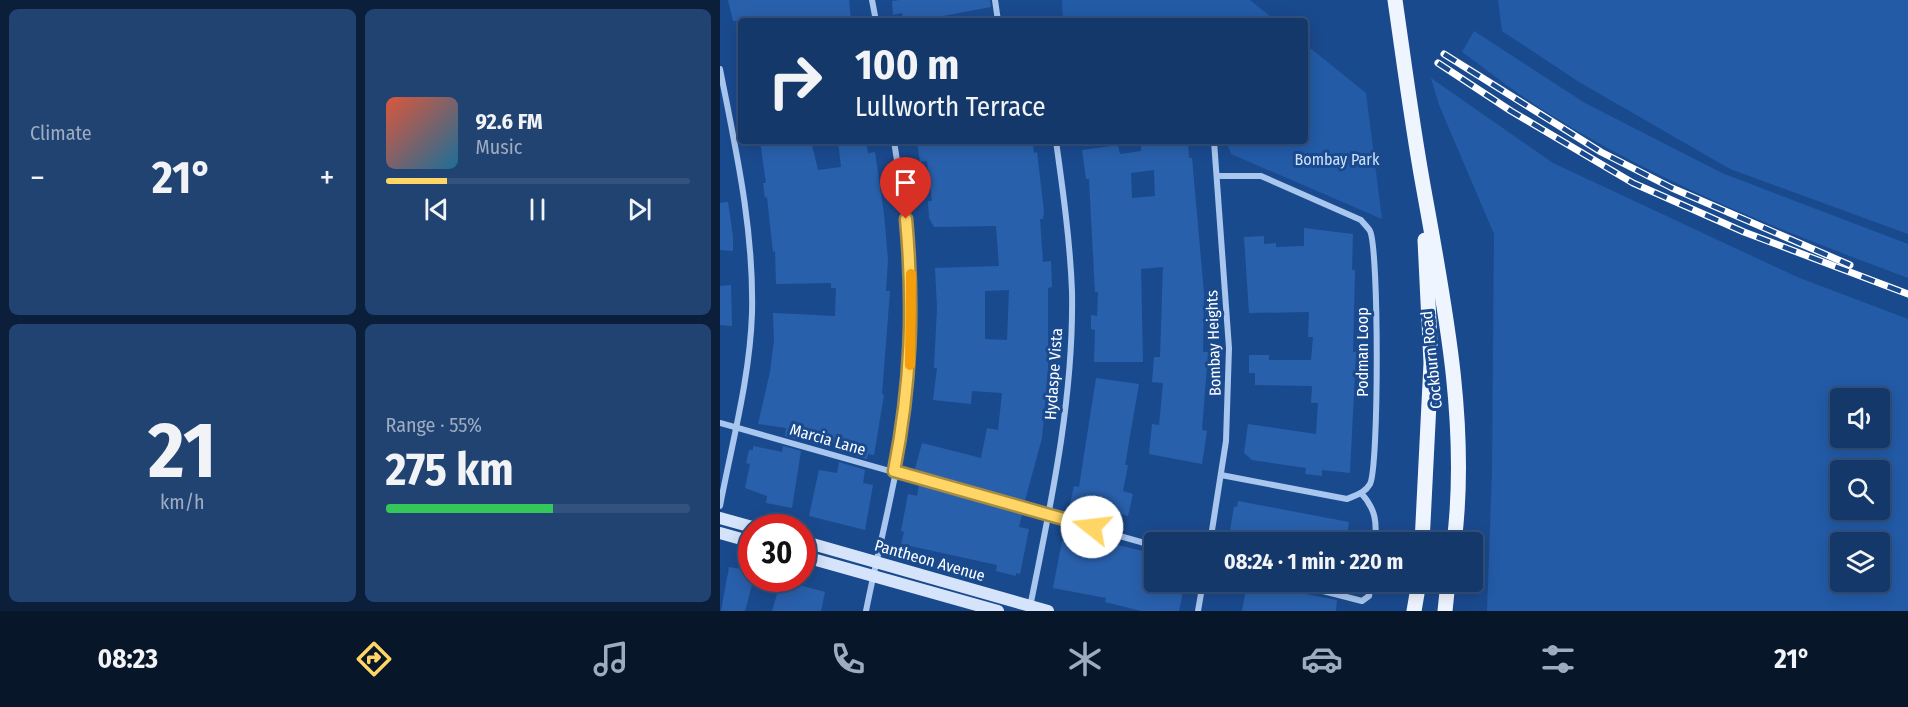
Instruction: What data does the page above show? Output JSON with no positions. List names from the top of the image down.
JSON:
{
  "streets": {
    "main road": ["Cockburn Road", "Pantheon Avenue"],
    "street": [
      "Bombay Heights",
      "Podman Loop",
      "Hydaspe Vista",
      "Marcia Lane"
    ]
  },
  "crossings": [
    ["Bombay Heights", "Podman Loop"],
    ["Hydaspe Vista", "Marcia Lane"],
    ["Hydaspe Vista", "Pantheon Avenue"]
  ],
  "parks": ["Bombay Park"],
  "page": {
    "tile": [
      "Climate",
      ["21", "km/h"],
      ["Range · 55%", "275 km"]
    ],
    "turn": ["100 m", "Lullworth Terrace"],
    "song": ["92.6 FM", "Music"],
    "heat": ["−", "21°", "+"],
    "limit": "30",
    "trip": "08:24 · 1 min · 220 m",
    "tabs": ["08:23", "21°"]
  }
}
